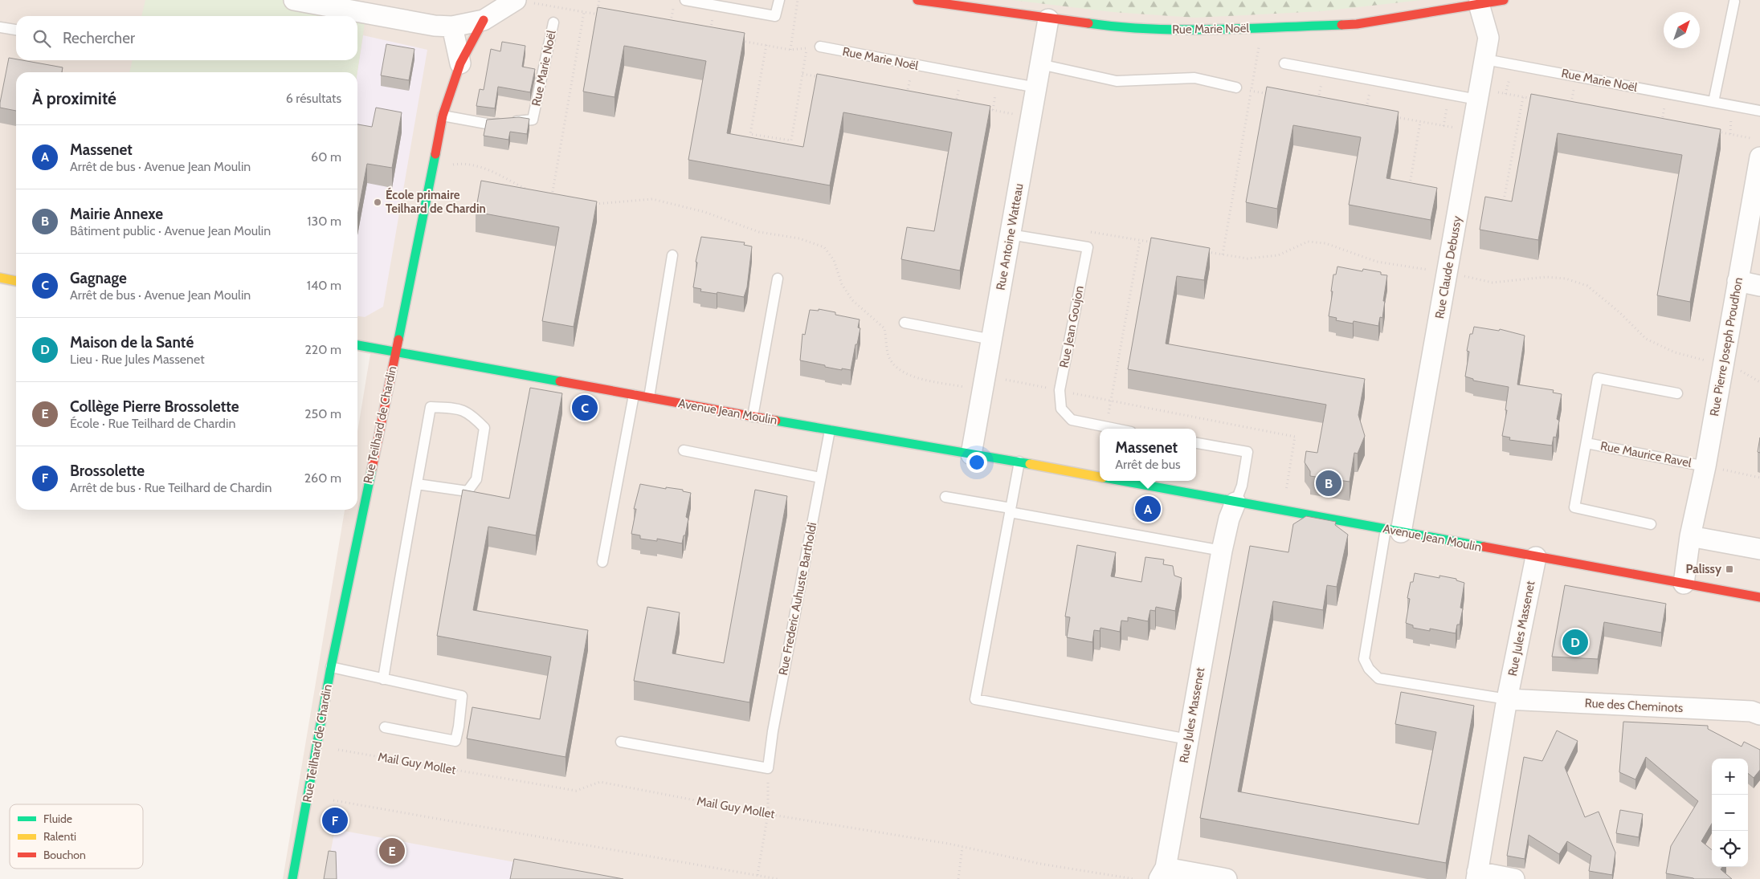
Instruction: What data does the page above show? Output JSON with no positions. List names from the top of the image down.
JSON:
{
  "streets": {
    "street": [
      "Rue Marie Noël",
      "Rue Antoine Watteau",
      "Rue Claude Debussy",
      "Rue Pierre Joseph Proudhon",
      "Avenue Jean Moulin",
      "Rue Teilhard de Chardin",
      "Rue Jules Massenet",
      "Rue des Cheminots"
    ],
    "lane": ["Rue Jean Goujon", "Rue Maurice Ravel", "Rue Frederic Auhuste Bartholdi"],
    "path": ["Mail Guy Mollet"]
  },
  "crossings": [
    ["Rue Marie Noël", "Rue Antoine Watteau"],
    ["Rue Marie Noël", "Rue Claude Debussy"],
    ["Rue Marie Noël", "Rue Teilhard de Chardin"],
    ["Rue Antoine Watteau", "Rue Jean Goujon"],
    ["Rue Antoine Watteau", "Avenue Jean Moulin"],
    ["Rue Claude Debussy", "Avenue Jean Moulin"],
    ["Rue Pierre Joseph Proudhon", "Avenue Jean Moulin"],
    ["Rue Pierre Joseph Proudhon", "Rue Maurice Ravel"],
    ["Avenue Jean Moulin", "Rue Teilhard de Chardin"],
    ["Avenue Jean Moulin", "Rue Frederic Auhuste Bartholdi"],
    ["Avenue Jean Moulin", "Rue Jules Massenet"],
    ["Rue Jules Massenet", "Rue des Cheminots"]
  ],
  "places": {
    "other": ["École primaire Teilhard de Chardin"],
    "transit": ["Palissy"]
  },
  "legend": ["Fluide", "Ralenti", "Bouchon"],
  "north": "top right",
  "page": {
    "search": "Rechercher",
    "heading": ["À proximité", "6 résultats"],
    "list": [
      {
        "mark": "A",
        "name": "Massenet",
        "note": "Arrêt de bus · Avenue Jean Moulin",
        "value": "60 m"
      },
      {
        "mark": "B",
        "name": "Mairie Annexe",
        "note": "Bâtiment public · Avenue Jean Moulin",
        "value": "130 m"
      },
      {
        "mark": "C",
        "name": "Gagnage",
        "note": "Arrêt de bus · Avenue Jean Moulin",
        "value": "140 m"
      },
      {
        "mark": "D",
        "name": "Maison de la Santé",
        "note": "Lieu · Rue Jules Massenet",
        "value": "220 m"
      },
      {
        "mark": "E",
        "name": "Collège Pierre Brossolette",
        "note": "École · Rue Teilhard de Chardin",
        "value": "250 m"
      },
      {
        "mark": "F",
        "name": "Brossolette",
        "note": "Arrêt de bus · Rue Teilhard de Chardin",
        "value": "260 m"
      }
    ],
    "pins": [
      "C",
      "B",
      "A",
      "D",
      "F",
      "E"
    ],
    "popup": ["Massenet", "Arrêt de bus"],
    "map_buttons": ["+", "−"]
  }
}
